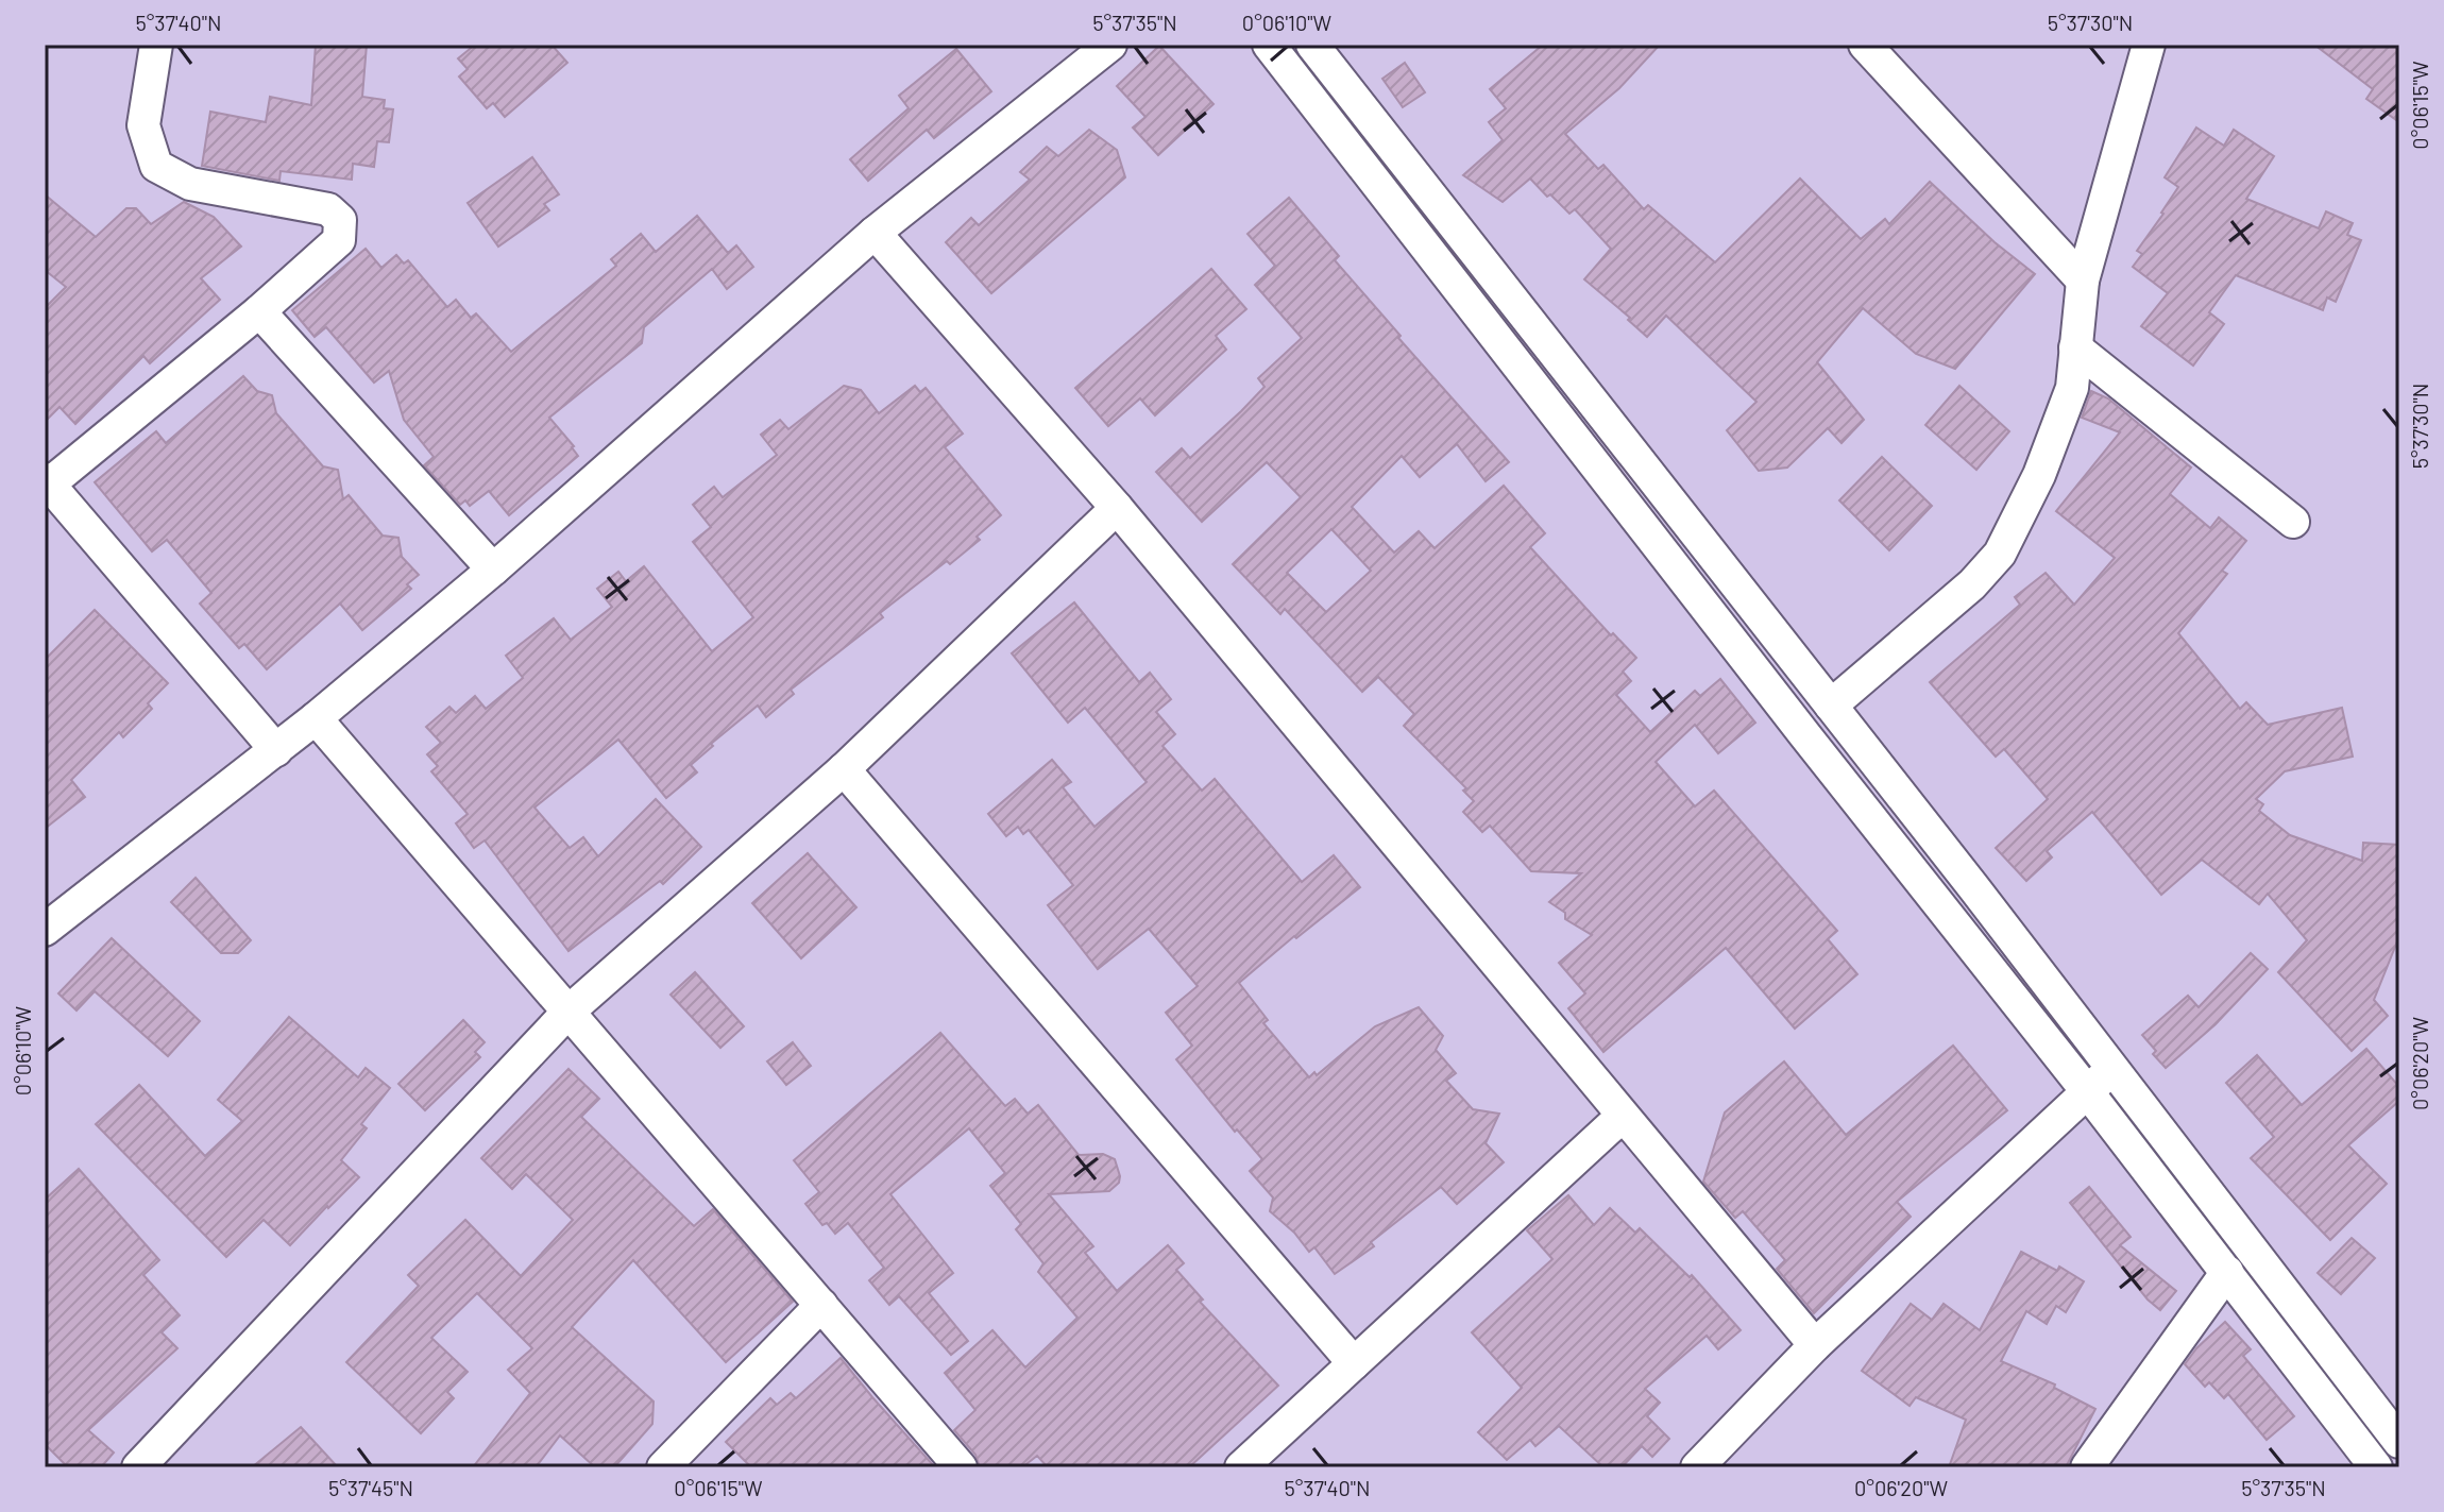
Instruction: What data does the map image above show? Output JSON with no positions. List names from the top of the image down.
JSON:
{
  "coordinates": [
    "5°37'40\"N",
    "5°37'35\"N",
    "0°06'10\"W",
    "5°37'30\"N",
    "0°06'15\"W",
    "0°06'20\"W",
    "5°37'45\"N"
  ]
}
